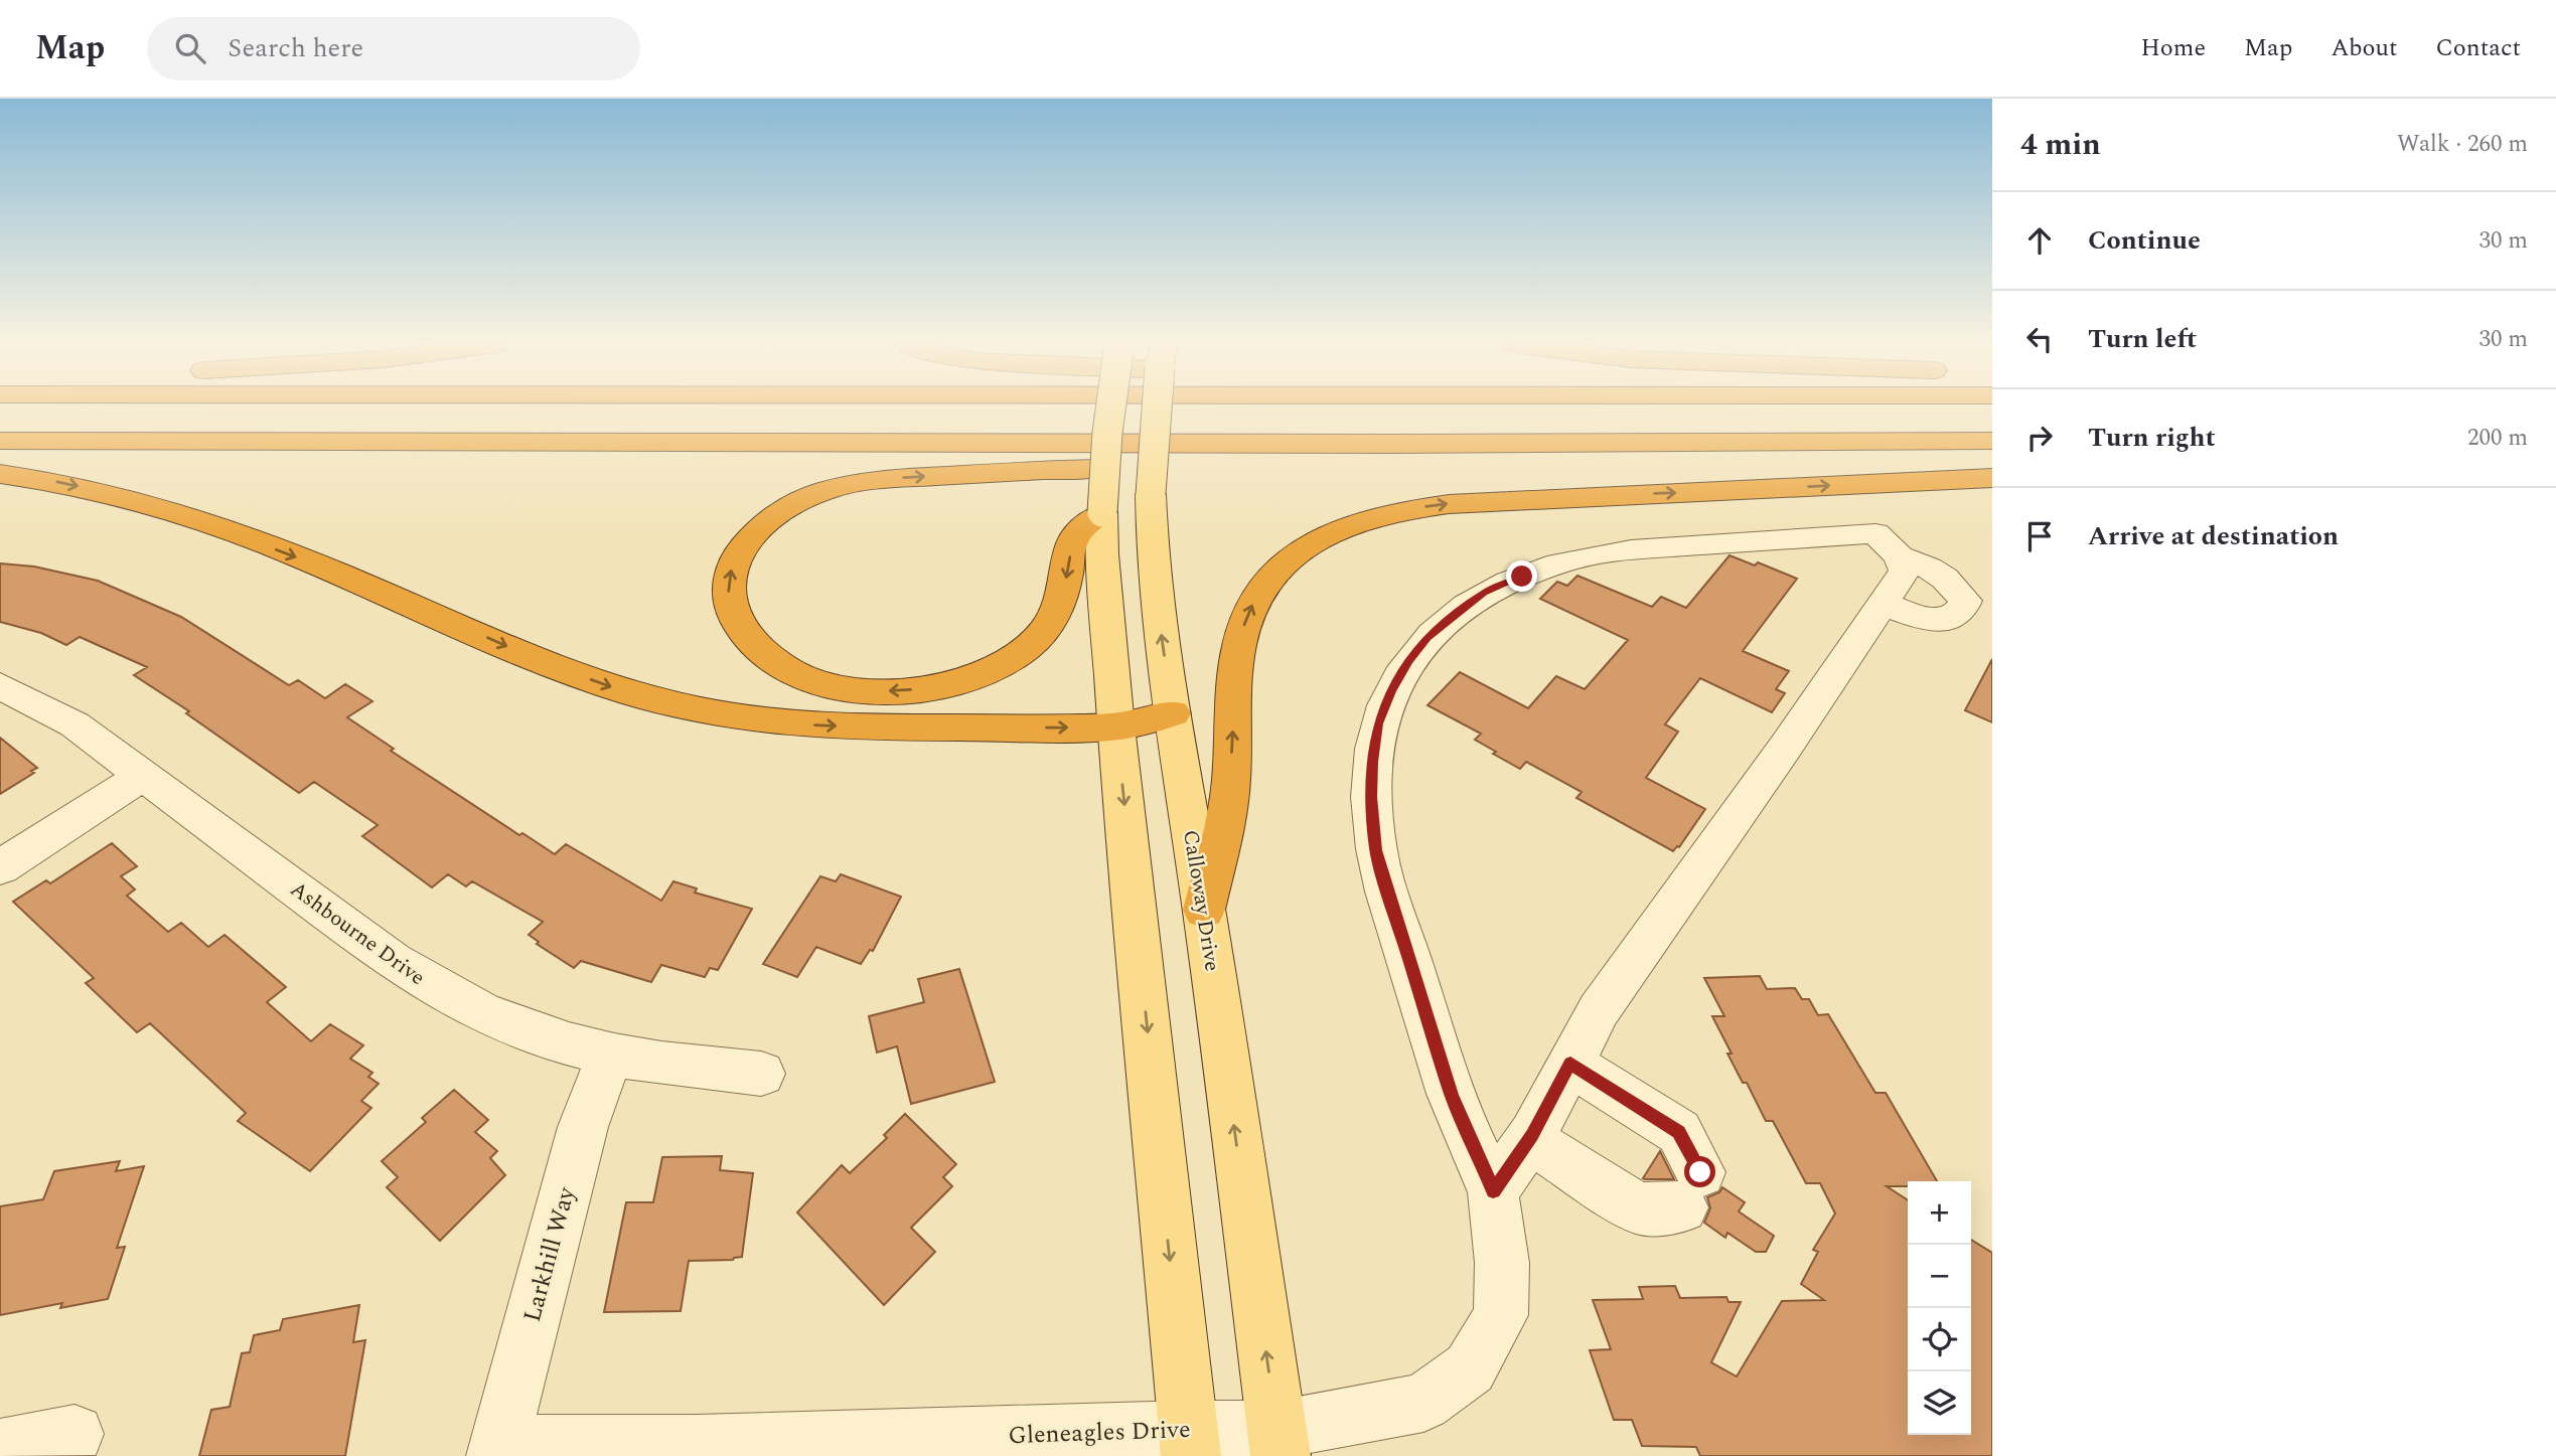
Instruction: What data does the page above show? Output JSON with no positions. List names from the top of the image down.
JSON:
{
  "streets": {
    "main road": ["Calloway Drive"],
    "street": ["Ashbourne Drive", "Larkhill Way", "Gleneagles Drive"]
  },
  "crossings": [
    ["Calloway Drive", "Gleneagles Drive"],
    ["Ashbourne Drive", "Larkhill Way"],
    ["Larkhill Way", "Gleneagles Drive"]
  ],
  "page": {
    "header": "Map",
    "search": "Search here",
    "nav": [
      "Home",
      "Map",
      "About",
      "Contact"
    ],
    "heading": ["4 min", "Walk · 260 m"],
    "list": [
      ["Continue", "30 m"],
      ["Turn left", "30 m"],
      ["Turn right", "200 m"],
      "Arrive at destination"
    ],
    "map_buttons": ["+", "−"]
  }
}
